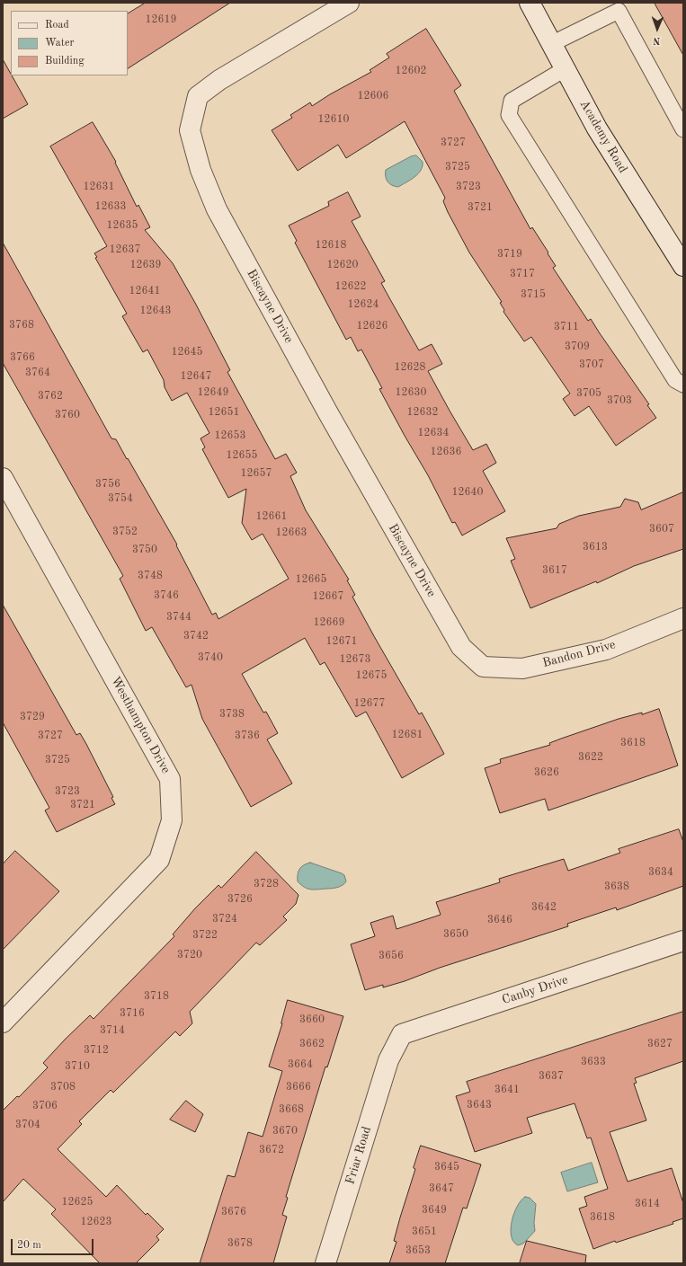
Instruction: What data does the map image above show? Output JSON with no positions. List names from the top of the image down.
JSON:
{
  "streets": {
    "street": [
      "Academy Road",
      "Biscayne Drive",
      "Bandon Drive",
      "Westhampton Drive",
      "Canby Drive",
      "Friar Road"
    ]
  },
  "crossings": [
    ["Biscayne Drive", "Bandon Drive"],
    ["Canby Drive", "Friar Road"]
  ],
  "house_numbers": [
    "12619",
    "12602",
    "12606",
    "12610",
    "3727",
    "3725",
    "12631",
    "3723",
    "12633",
    "3721",
    "12635",
    "12618",
    "12637",
    "3719",
    "12639",
    "12620",
    "3717",
    "12622",
    "12641",
    "3715",
    "12624",
    "12643",
    "3768",
    "12626",
    "3711",
    "3709",
    "12645",
    "3766",
    "3707",
    "12628",
    "3764",
    "12647",
    "12649",
    "12630",
    "3705",
    "3762",
    "3703",
    "12651",
    "12632",
    "3760",
    "12634",
    "12653",
    "12636",
    "12655",
    "12657",
    "3756",
    "12640",
    "3754",
    "12661",
    "3607",
    "3752",
    "12663",
    "3613",
    "3750",
    "3617",
    "3748",
    "12665",
    "3746",
    "12667",
    "3744",
    "12669",
    "3742",
    "12671",
    "3740",
    "12673",
    "12675",
    "12677",
    "3738",
    "3729",
    "12681",
    "3727",
    "3736",
    "3618",
    "3622",
    "3725",
    "3626",
    "3723",
    "3721",
    "3634",
    "3728",
    "3638",
    "3726",
    "3642",
    "3724",
    "3646",
    "3650",
    "3722",
    "3720",
    "3656",
    "3718",
    "3716",
    "3660",
    "3714",
    "3662",
    "3627",
    "3712",
    "3633",
    "3664",
    "3710",
    "3637",
    "3708",
    "3666",
    "3641",
    "3643",
    "3706",
    "3668",
    "3704",
    "3670",
    "3672",
    "3645",
    "3647",
    "12625",
    "3614",
    "3649",
    "3676",
    "3618",
    "12623",
    "3651",
    "3678",
    "3653"
  ],
  "legend": ["Road", "Water", "Building"],
  "scale_bar": "20 m",
  "north": "bottom"
}
